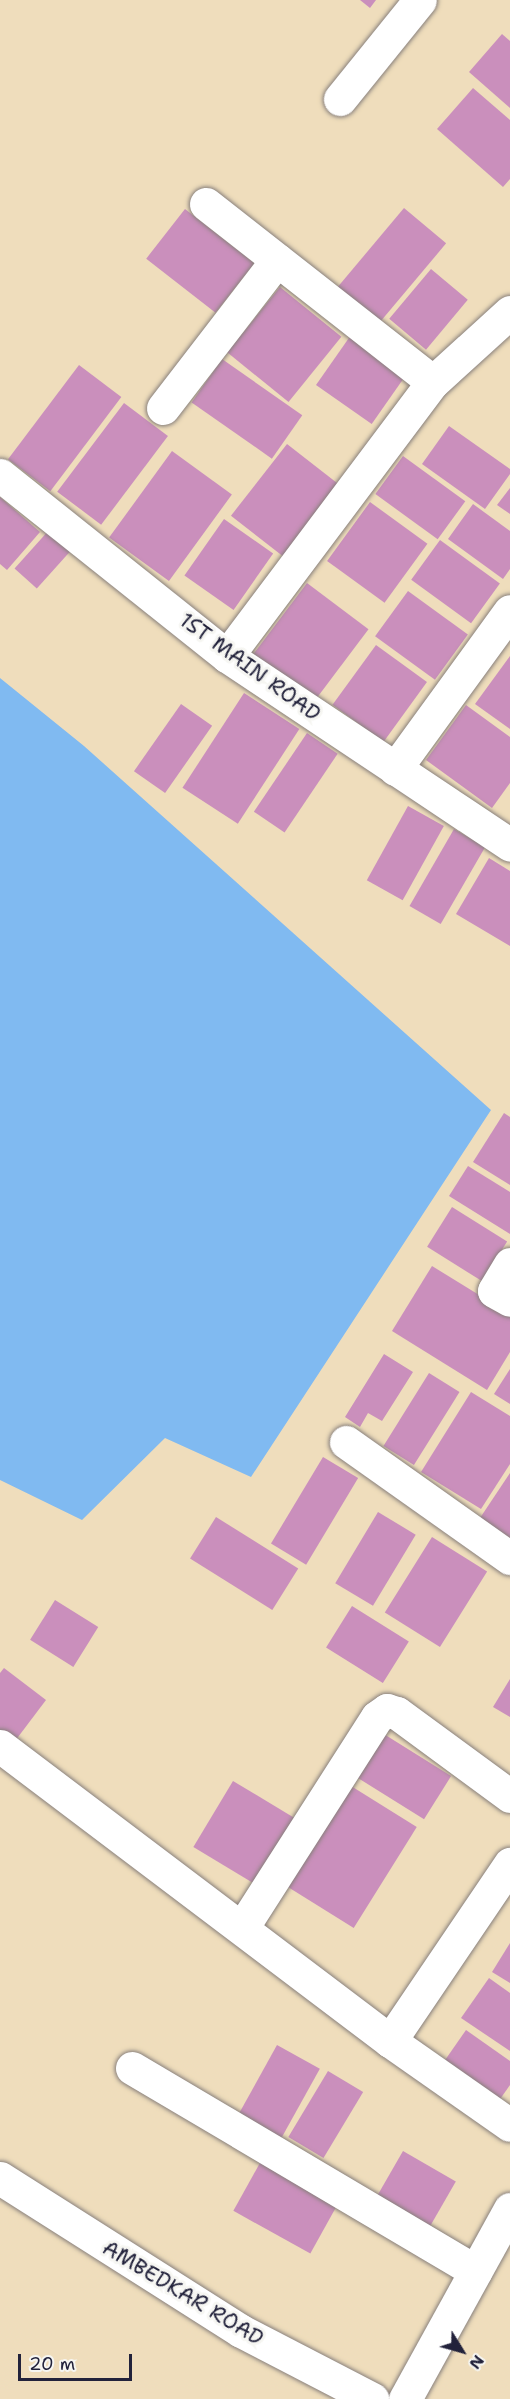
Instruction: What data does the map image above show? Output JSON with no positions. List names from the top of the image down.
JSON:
{
  "streets": {
    "street": ["1ST MAIN ROAD", "AMBEDKAR ROAD"]
  },
  "scale_bar": "20 m",
  "north": "bottom right"
}
